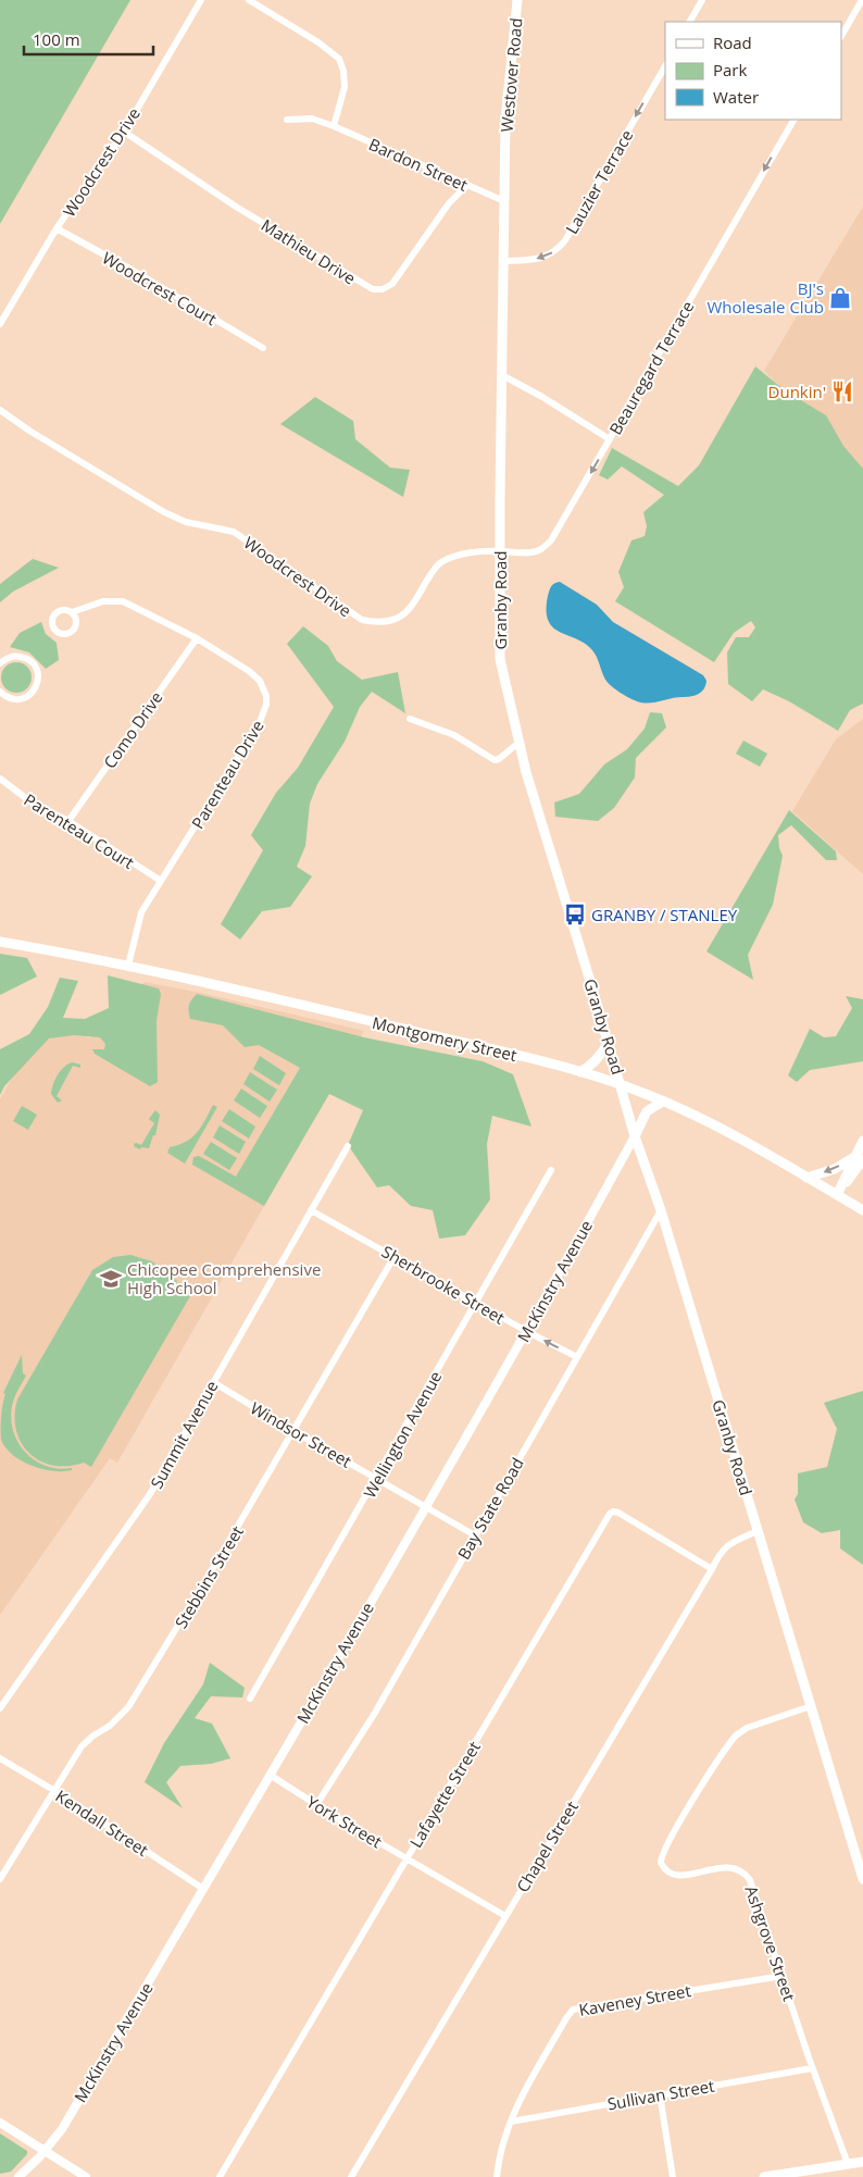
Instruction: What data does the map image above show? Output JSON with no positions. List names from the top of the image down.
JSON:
{
  "streets": {
    "main road": ["Westover Road", "Granby Road", "Montgomery Street"],
    "street": [
      "Woodcrest Drive",
      "Bardon Street",
      "Lauzier Terrace",
      "Mathieu Drive",
      "Woodcrest Court",
      "Beauregard Terrace",
      "Como Drive",
      "Parenteau Drive",
      "Parenteau Court",
      "McKinstry Avenue",
      "Sherbrooke Street",
      "Summit Avenue",
      "Windsor Street",
      "Wellington Avenue",
      "Bay State Road",
      "Stebbins Street",
      "Lafayette Street",
      "York Street",
      "Kendall Street",
      "Chapel Street",
      "Ashgrove Street",
      "Kaveney Street",
      "Sullivan Street"
    ]
  },
  "crossings": [
    ["Westover Road", "Granby Road"],
    ["Woodcrest Drive", "Mathieu Drive"],
    ["Woodcrest Drive", "Woodcrest Court"],
    ["Woodcrest Drive", "Beauregard Terrace"],
    ["Woodcrest Drive", "Granby Road"],
    ["Bardon Street", "Mathieu Drive"],
    ["Bardon Street", "Granby Road"],
    ["Lauzier Terrace", "Granby Road"],
    ["Beauregard Terrace", "Granby Road"],
    ["Granby Road", "Montgomery Street"],
    ["Granby Road", "McKinstry Avenue"],
    ["Granby Road", "Bay State Road"],
    ["Granby Road", "Chapel Street"],
    ["Granby Road", "Ashgrove Street"],
    ["Como Drive", "Parenteau Drive"],
    ["Como Drive", "Parenteau Court"],
    ["Parenteau Drive", "Parenteau Court"],
    ["Parenteau Drive", "Montgomery Street"],
    ["McKinstry Avenue", "Sherbrooke Street"],
    ["McKinstry Avenue", "Windsor Street"],
    ["McKinstry Avenue", "York Street"],
    ["McKinstry Avenue", "Kendall Street"],
    ["Sherbrooke Street", "Summit Avenue"],
    ["Sherbrooke Street", "Wellington Avenue"],
    ["Sherbrooke Street", "Bay State Road"],
    ["Sherbrooke Street", "Stebbins Street"],
    ["Summit Avenue", "Windsor Street"],
    ["Windsor Street", "Wellington Avenue"],
    ["Windsor Street", "Bay State Road"],
    ["Windsor Street", "Stebbins Street"],
    ["Bay State Road", "York Street"],
    ["Stebbins Street", "Kendall Street"],
    ["Lafayette Street", "York Street"],
    ["Lafayette Street", "Chapel Street"],
    ["York Street", "Chapel Street"],
    ["Ashgrove Street", "Kaveney Street"],
    ["Ashgrove Street", "Sullivan Street"],
    ["Kaveney Street", "Sullivan Street"]
  ],
  "one_way": ["Lauzier Terrace", "Beauregard Terrace"],
  "places": {
    "shop": ["BJ's Wholesale Club"],
    "restaurant": ["Dunkin'"],
    "bus stop": ["GRANBY / STANLEY"],
    "school or university": ["Chicopee Comprehensive High School"]
  },
  "legend": ["Road", "Park", "Water"],
  "scale_bar": "100 m"
}
